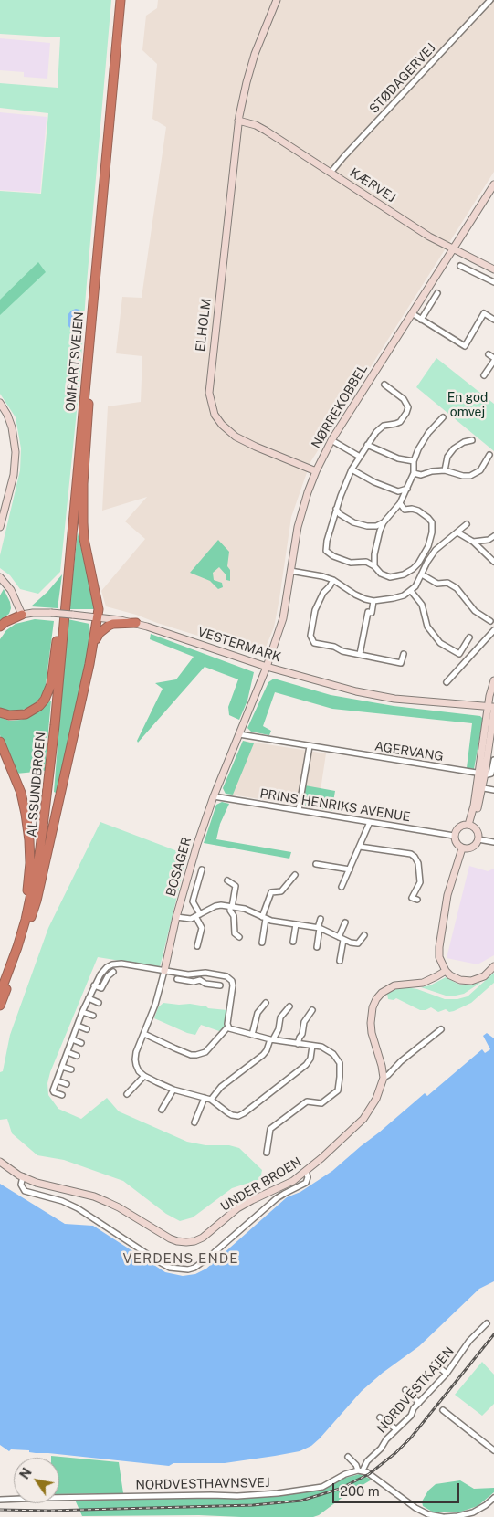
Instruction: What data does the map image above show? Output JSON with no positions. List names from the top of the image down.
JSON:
{
  "streets": {
    "highway": ["OMFARTSVEJEN", "ALSSUNDBROEN"],
    "street": [
      "STØDAGERVEJ",
      "KÆRVEJ",
      "ELHOLM",
      "NØRREKOBBEL",
      "VESTERMARK",
      "AGERVANG",
      "PRINS HENRIKS AVENUE",
      "BOSAGER",
      "UNDER BROEN",
      "NORDVESTKAJEN",
      "NORDVESTHAVNSVEJ"
    ]
  },
  "crossings": [
    ["STØDAGERVEJ", "KÆRVEJ"],
    ["KÆRVEJ", "ELHOLM"],
    ["KÆRVEJ", "NØRREKOBBEL"],
    ["ELHOLM", "NØRREKOBBEL"],
    ["OMFARTSVEJEN", "ALSSUNDBROEN"],
    ["NØRREKOBBEL", "VESTERMARK"],
    ["NØRREKOBBEL", "BOSAGER"],
    ["VESTERMARK", "BOSAGER"],
    ["AGERVANG", "BOSAGER"],
    ["PRINS HENRIKS AVENUE", "BOSAGER"],
    ["NORDVESTKAJEN", "NORDVESTHAVNSVEJ"]
  ],
  "districts": ["VERDENS ENDE"],
  "parks": ["En god omvej"],
  "scale_bar": "200 m",
  "north": "top left"
}
